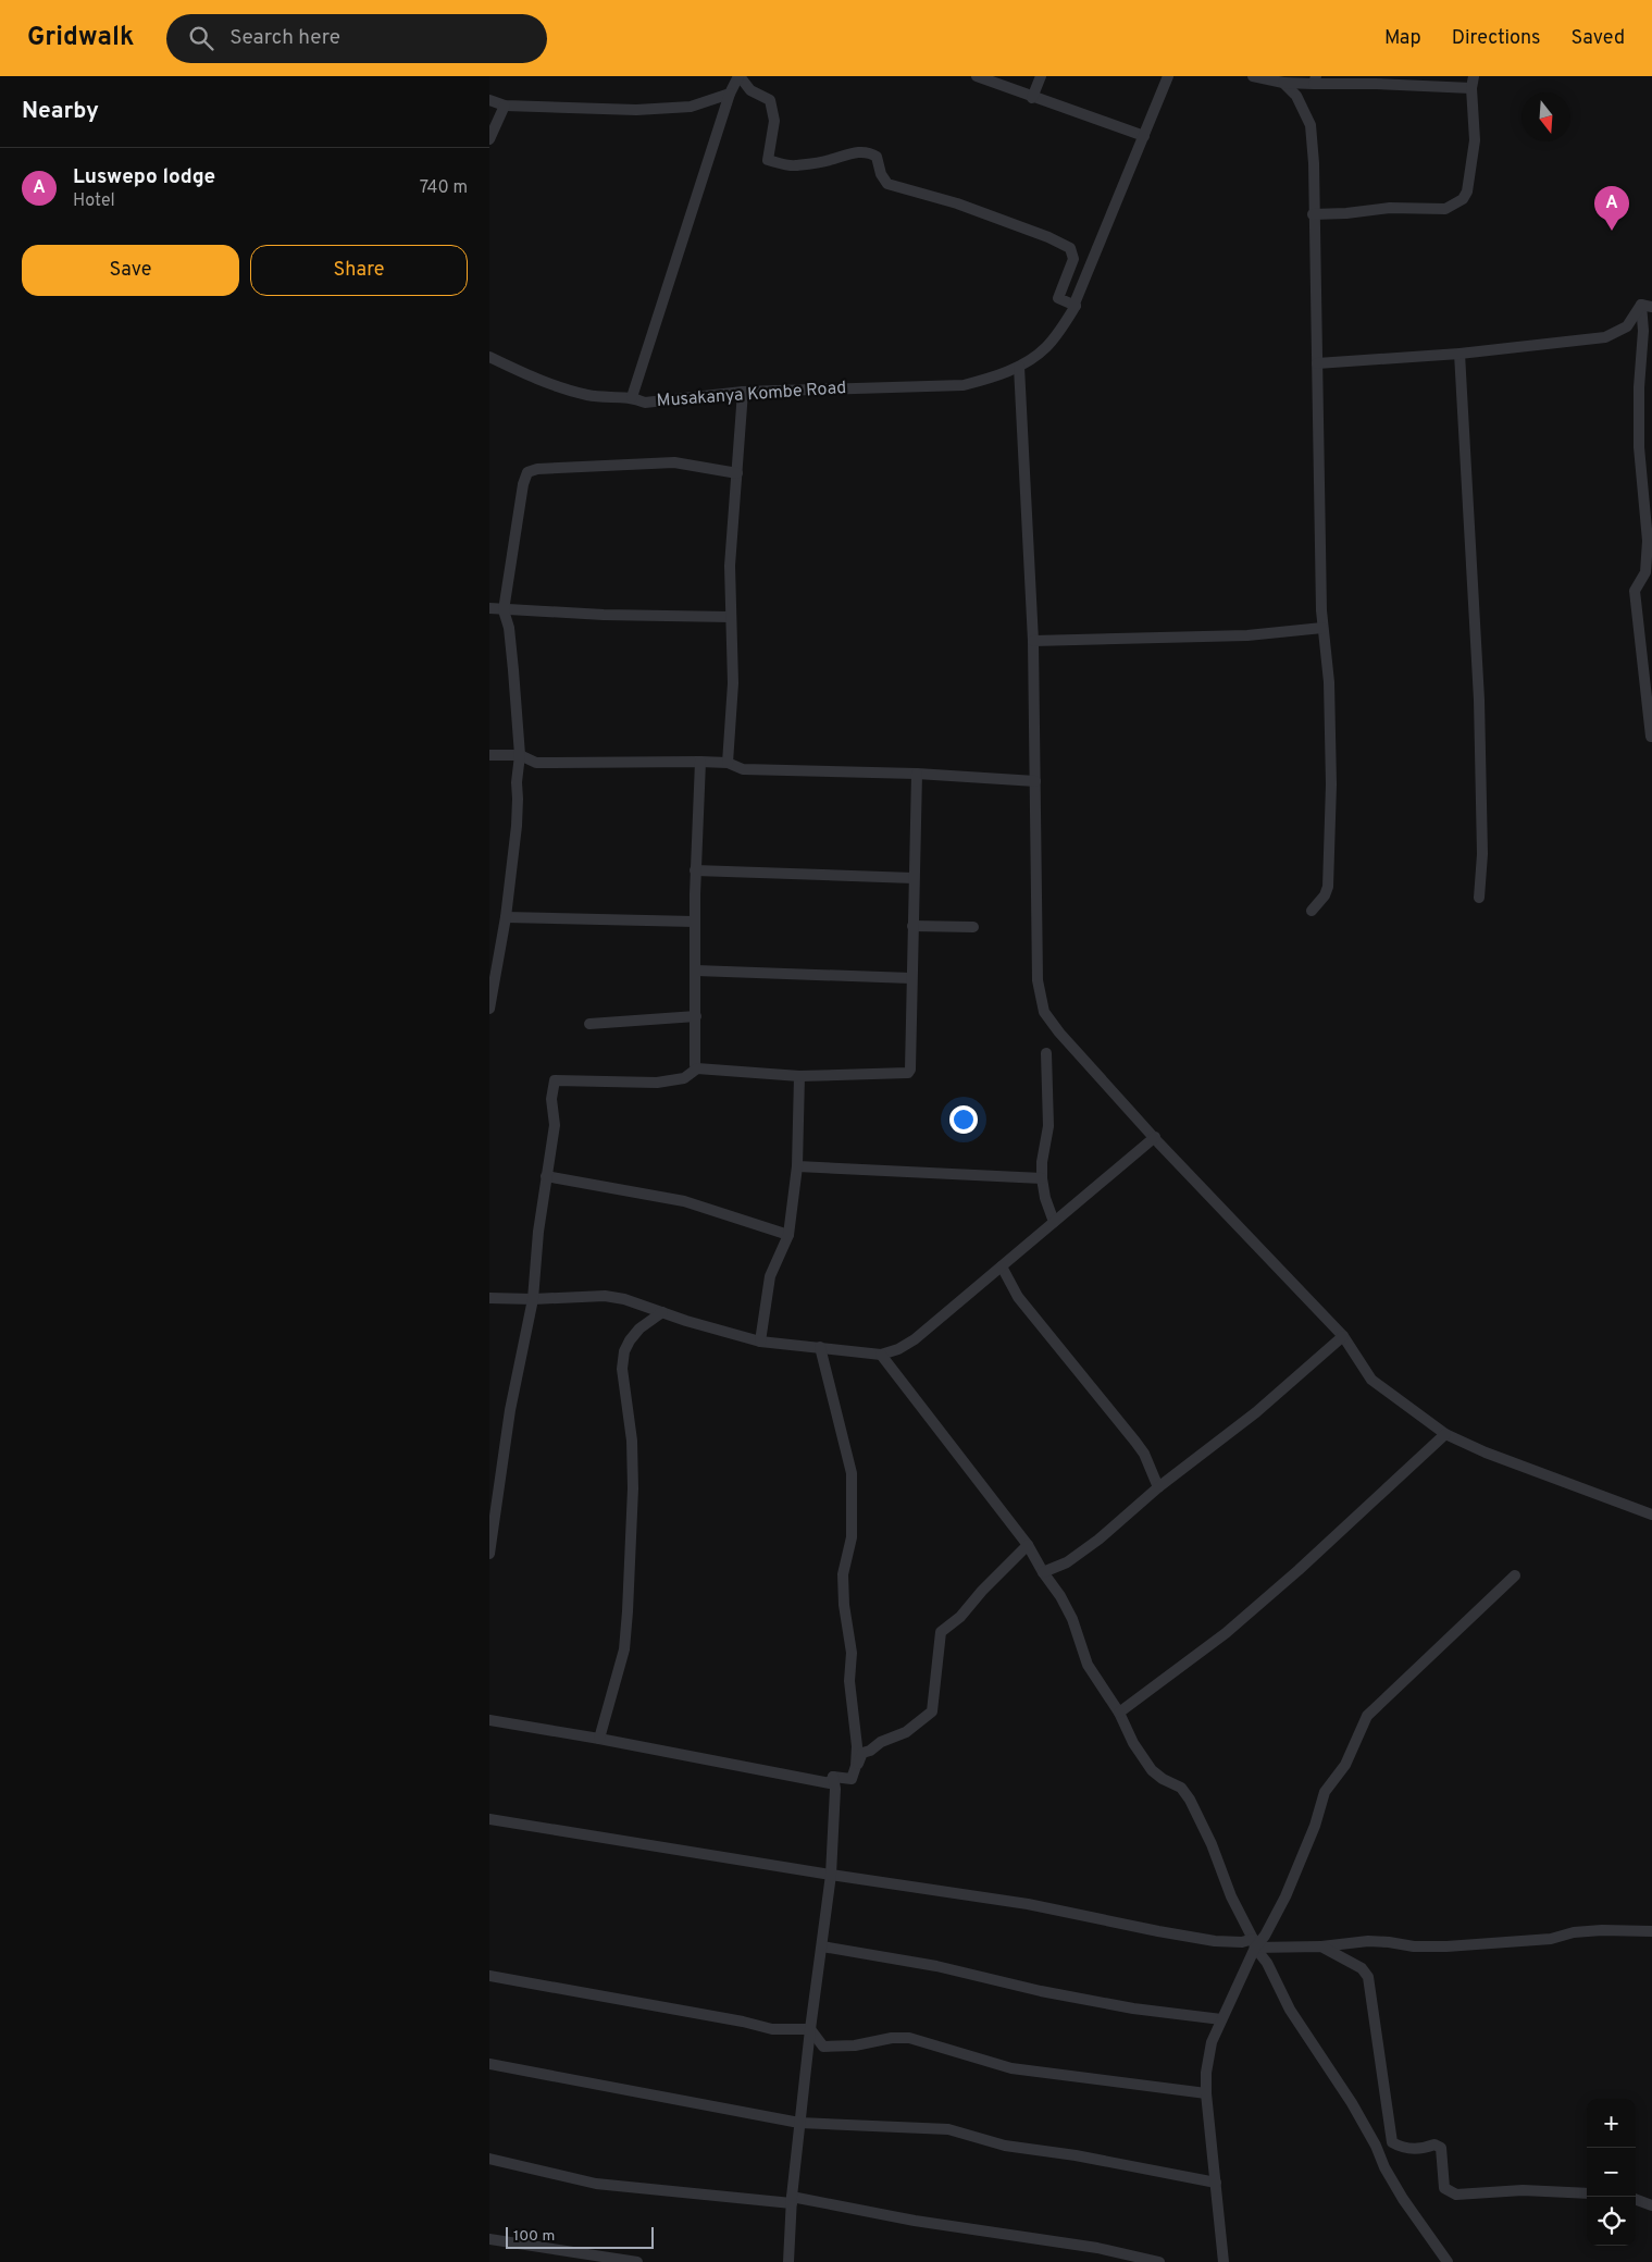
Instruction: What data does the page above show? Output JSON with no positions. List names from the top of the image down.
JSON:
{
  "streets": {
    "street": ["Musakanya Kombe Road"]
  },
  "scale_bar": "100 m",
  "north": "bottom",
  "page": {
    "header": "Gridwalk",
    "search": "Search here",
    "nav": ["Map", "Directions", "Saved"],
    "heading": "Nearby",
    "list": [
      {
        "mark": "A",
        "name": "Luswepo lodge",
        "note": "Hotel",
        "value": "740 m"
      }
    ],
    "pins": "A",
    "buttons": ["Save", "Share"],
    "map_buttons": ["+", "−"],
    "scale": "100 m"
  }
}
